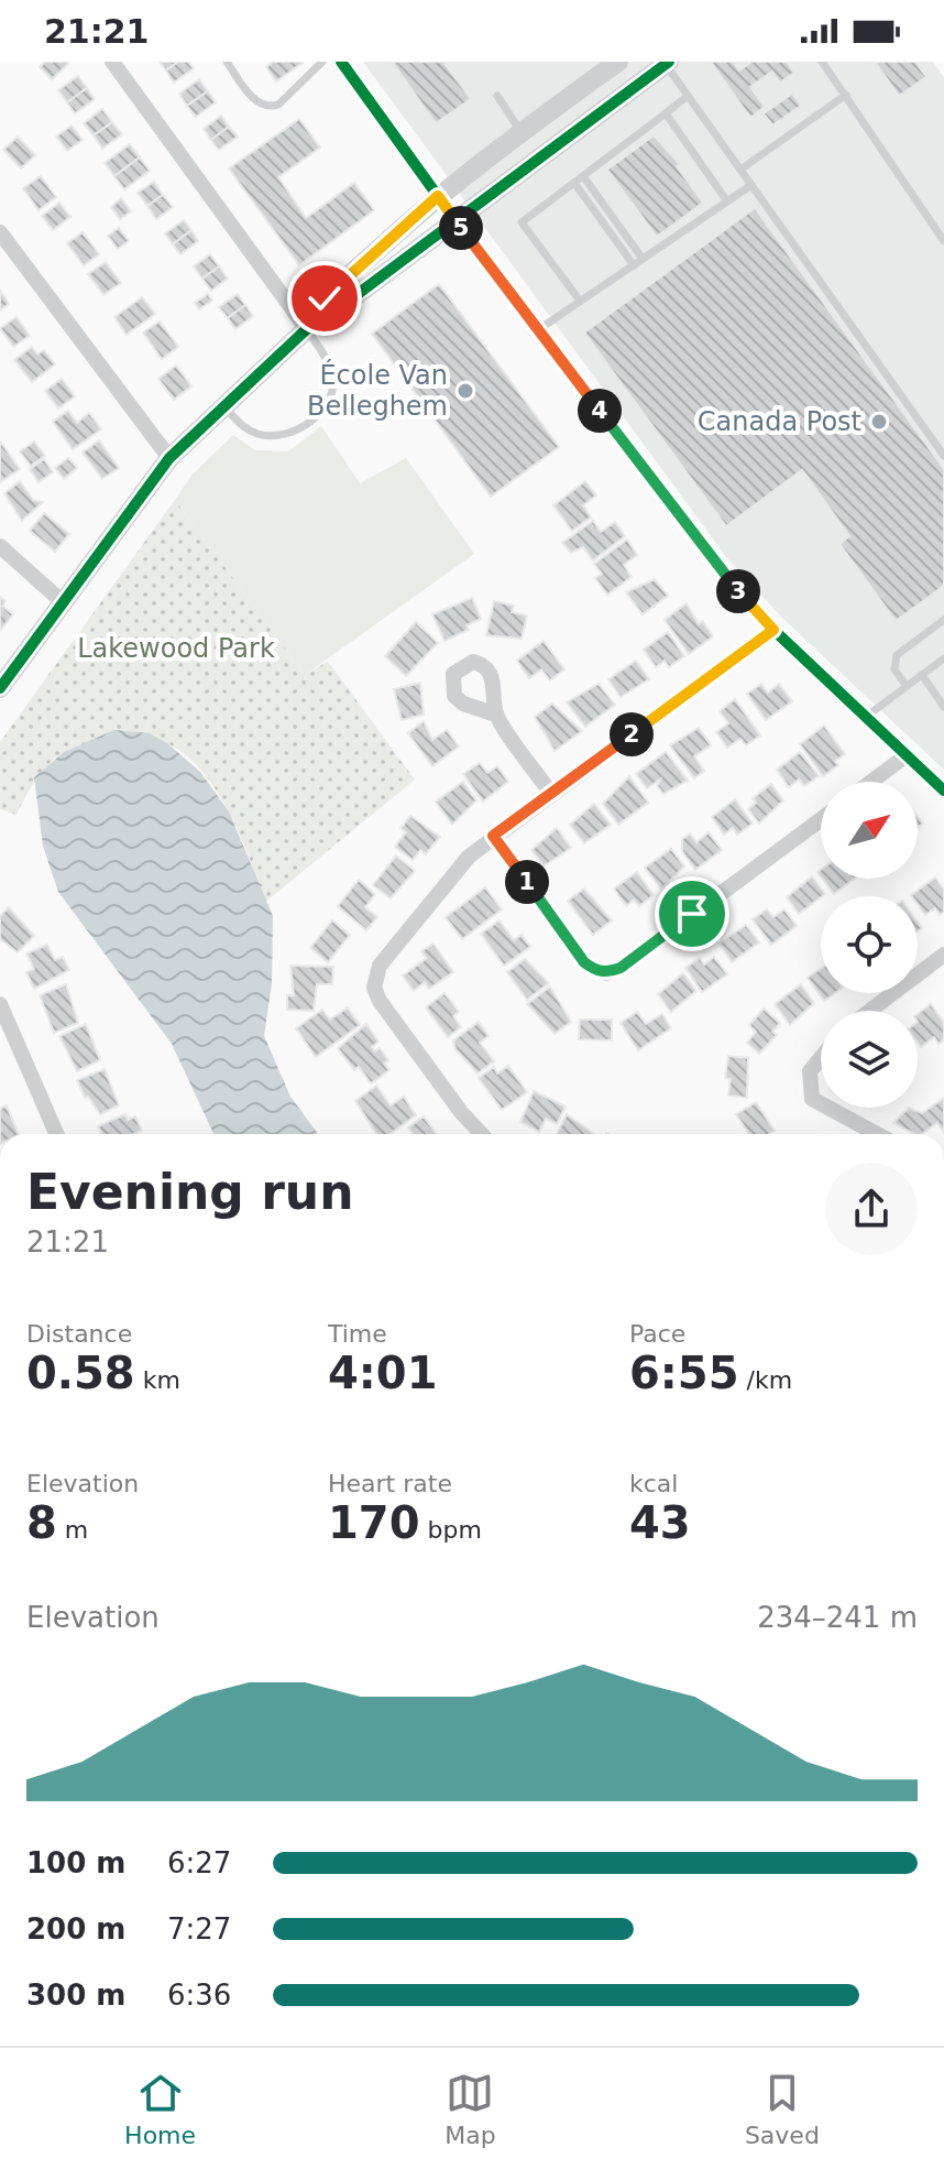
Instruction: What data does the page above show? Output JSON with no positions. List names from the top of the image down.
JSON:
{
  "parks": ["Lakewood Park"],
  "places": ["École Van Belleghem", "Canada Post"],
  "north": "top right",
  "page": {
    "status": "21:21",
    "pins": [
      "5",
      "4",
      "3",
      "2",
      "1"
    ],
    "heading": ["Evening run", "21:21"],
    "stats": [
      ["Distance", "0.58 km"],
      ["Time", "4:01"],
      ["Pace", "6:55 /km"],
      ["Elevation", "8 m"],
      ["Heart rate", "170 bpm"],
      ["kcal", "43"]
    ],
    "chart": ["Elevation", "234–241 m"],
    "list": [
      {
        "name": "100 m",
        "note": "6:27"
      },
      {
        "name": "200 m",
        "note": "7:27"
      },
      {
        "name": "300 m",
        "note": "6:36"
      }
    ],
    "tabs": ["Home", "Map", "Saved"]
  }
}
